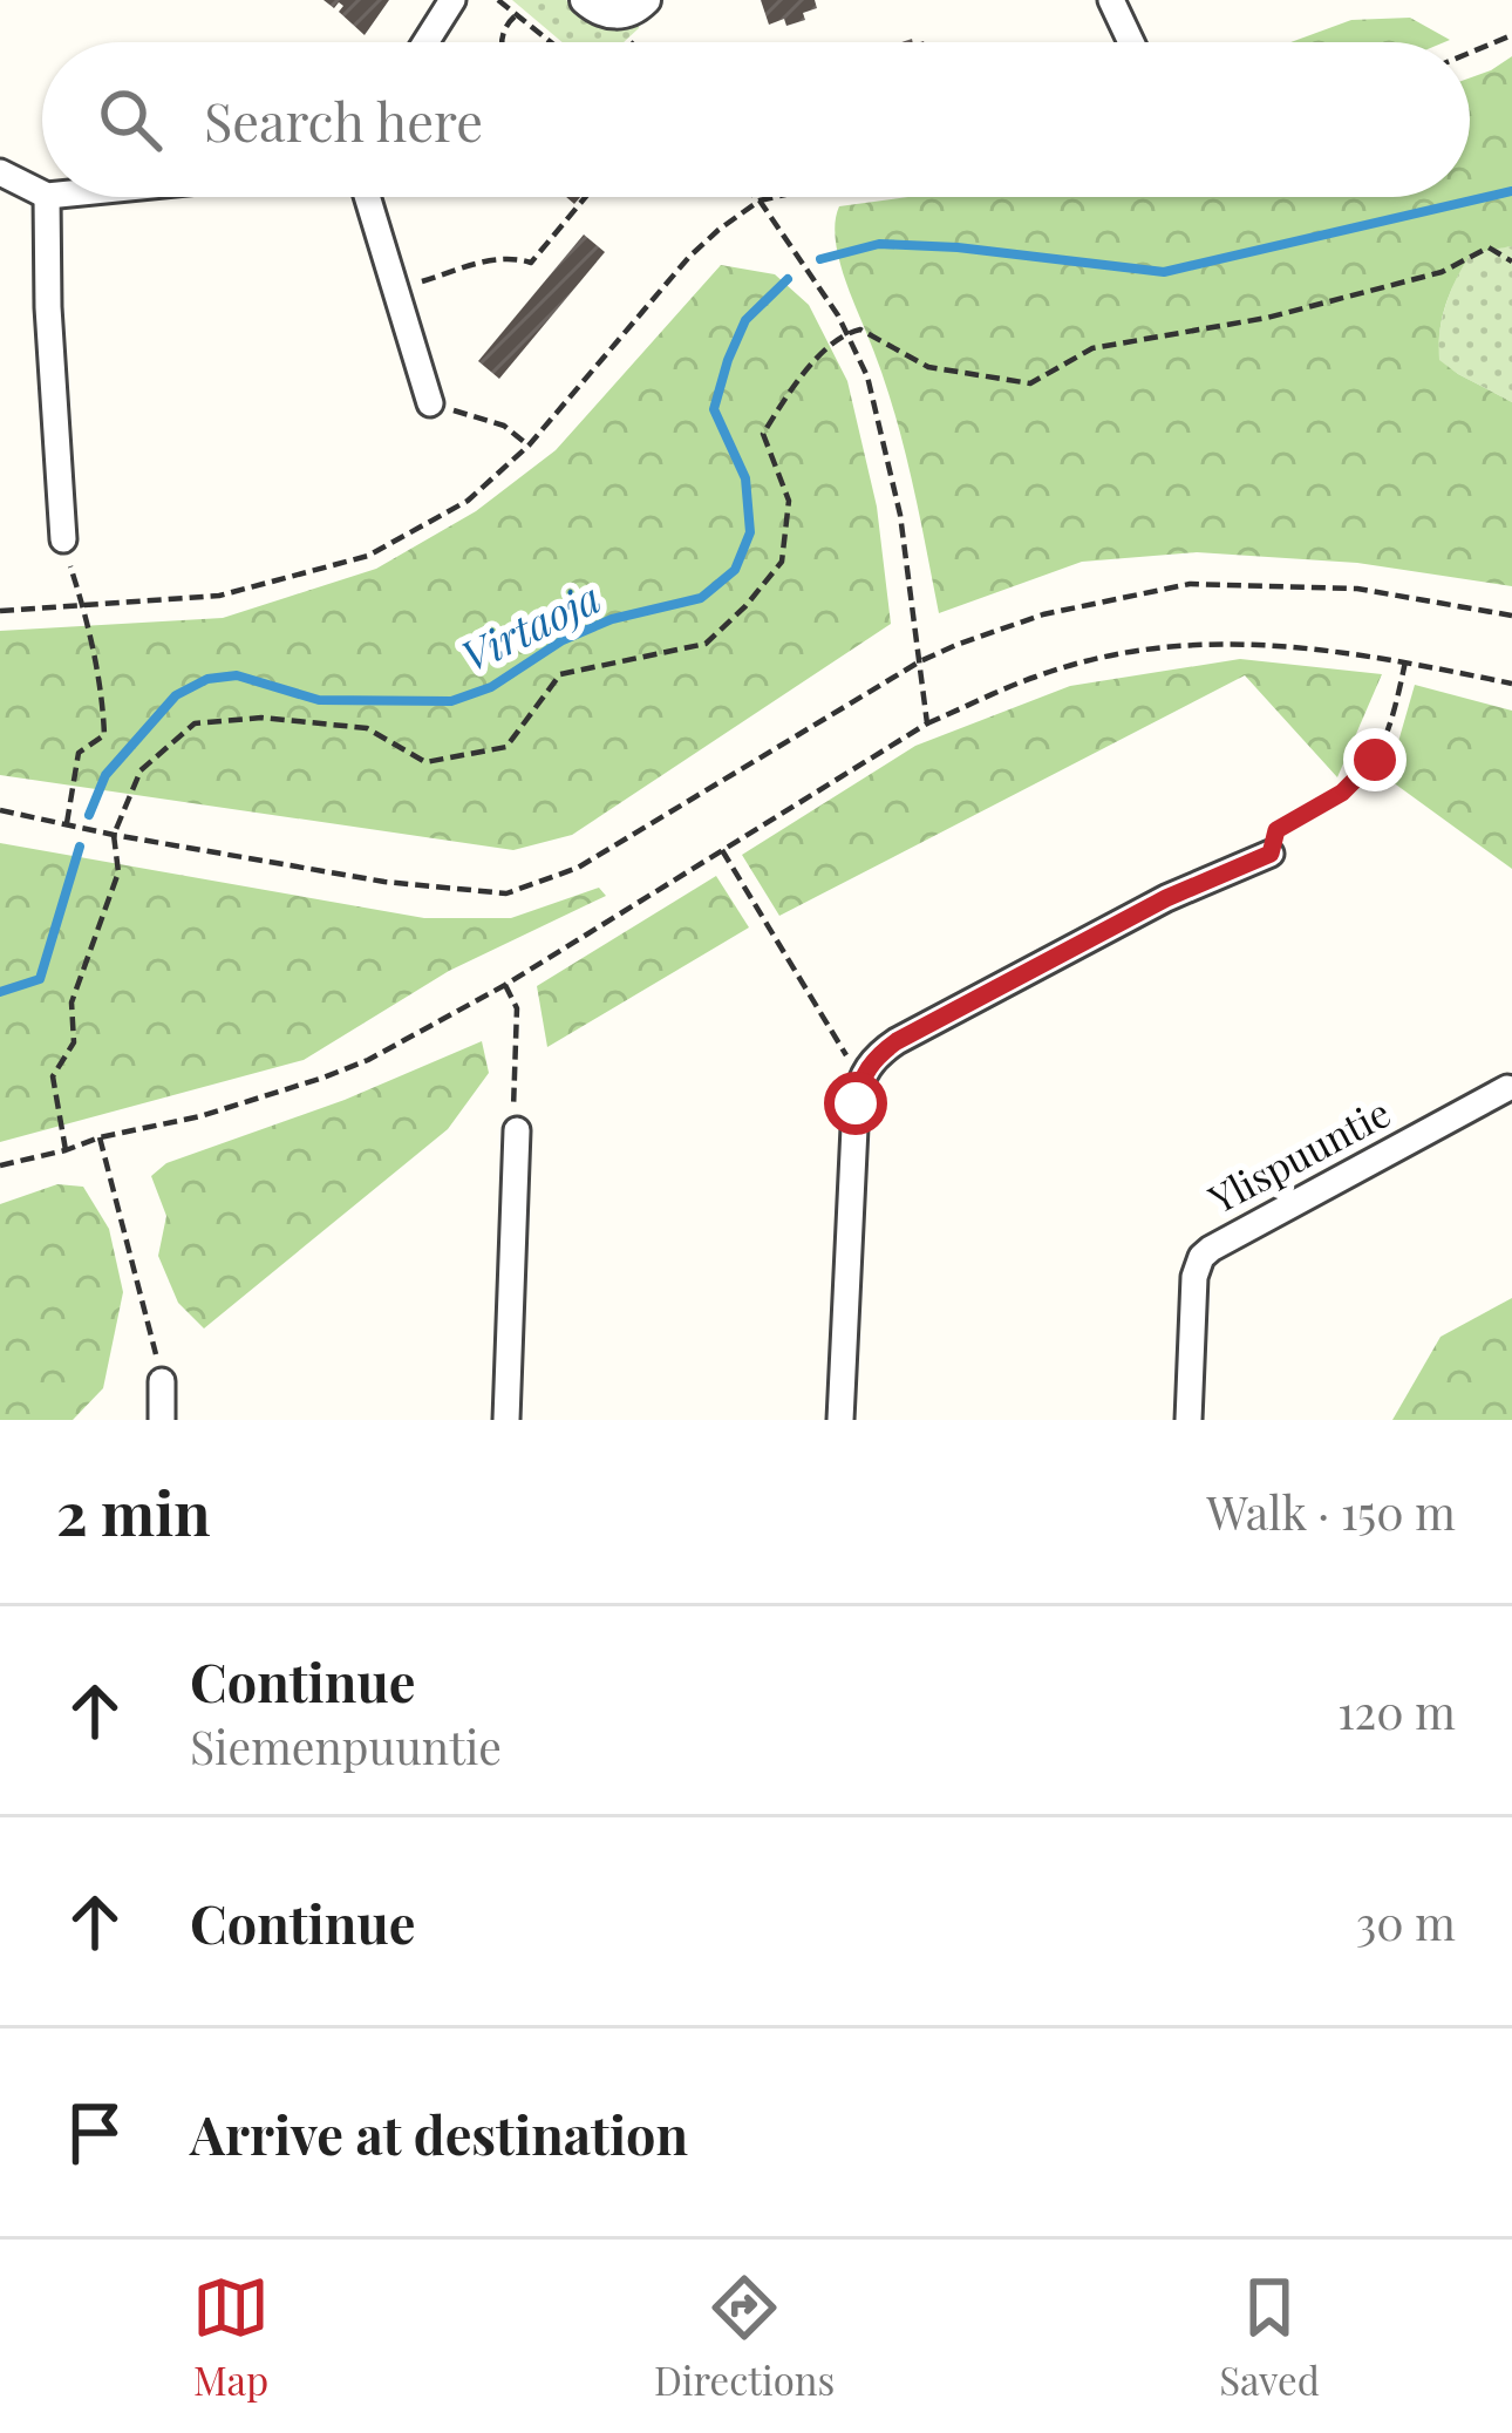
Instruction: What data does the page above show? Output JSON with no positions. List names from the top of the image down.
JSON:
{
  "streets": {
    "street": ["Ylispuuntie"]
  },
  "water": ["Virtaoja"],
  "page": {
    "search": "Search here",
    "heading": ["2 min", "Walk · 150 m"],
    "list": [
      ["Continue", "Siemenpuuntie", "120 m"],
      ["Continue", "30 m"],
      "Arrive at destination"
    ],
    "nav": ["Map", "Directions", "Saved"]
  }
}
